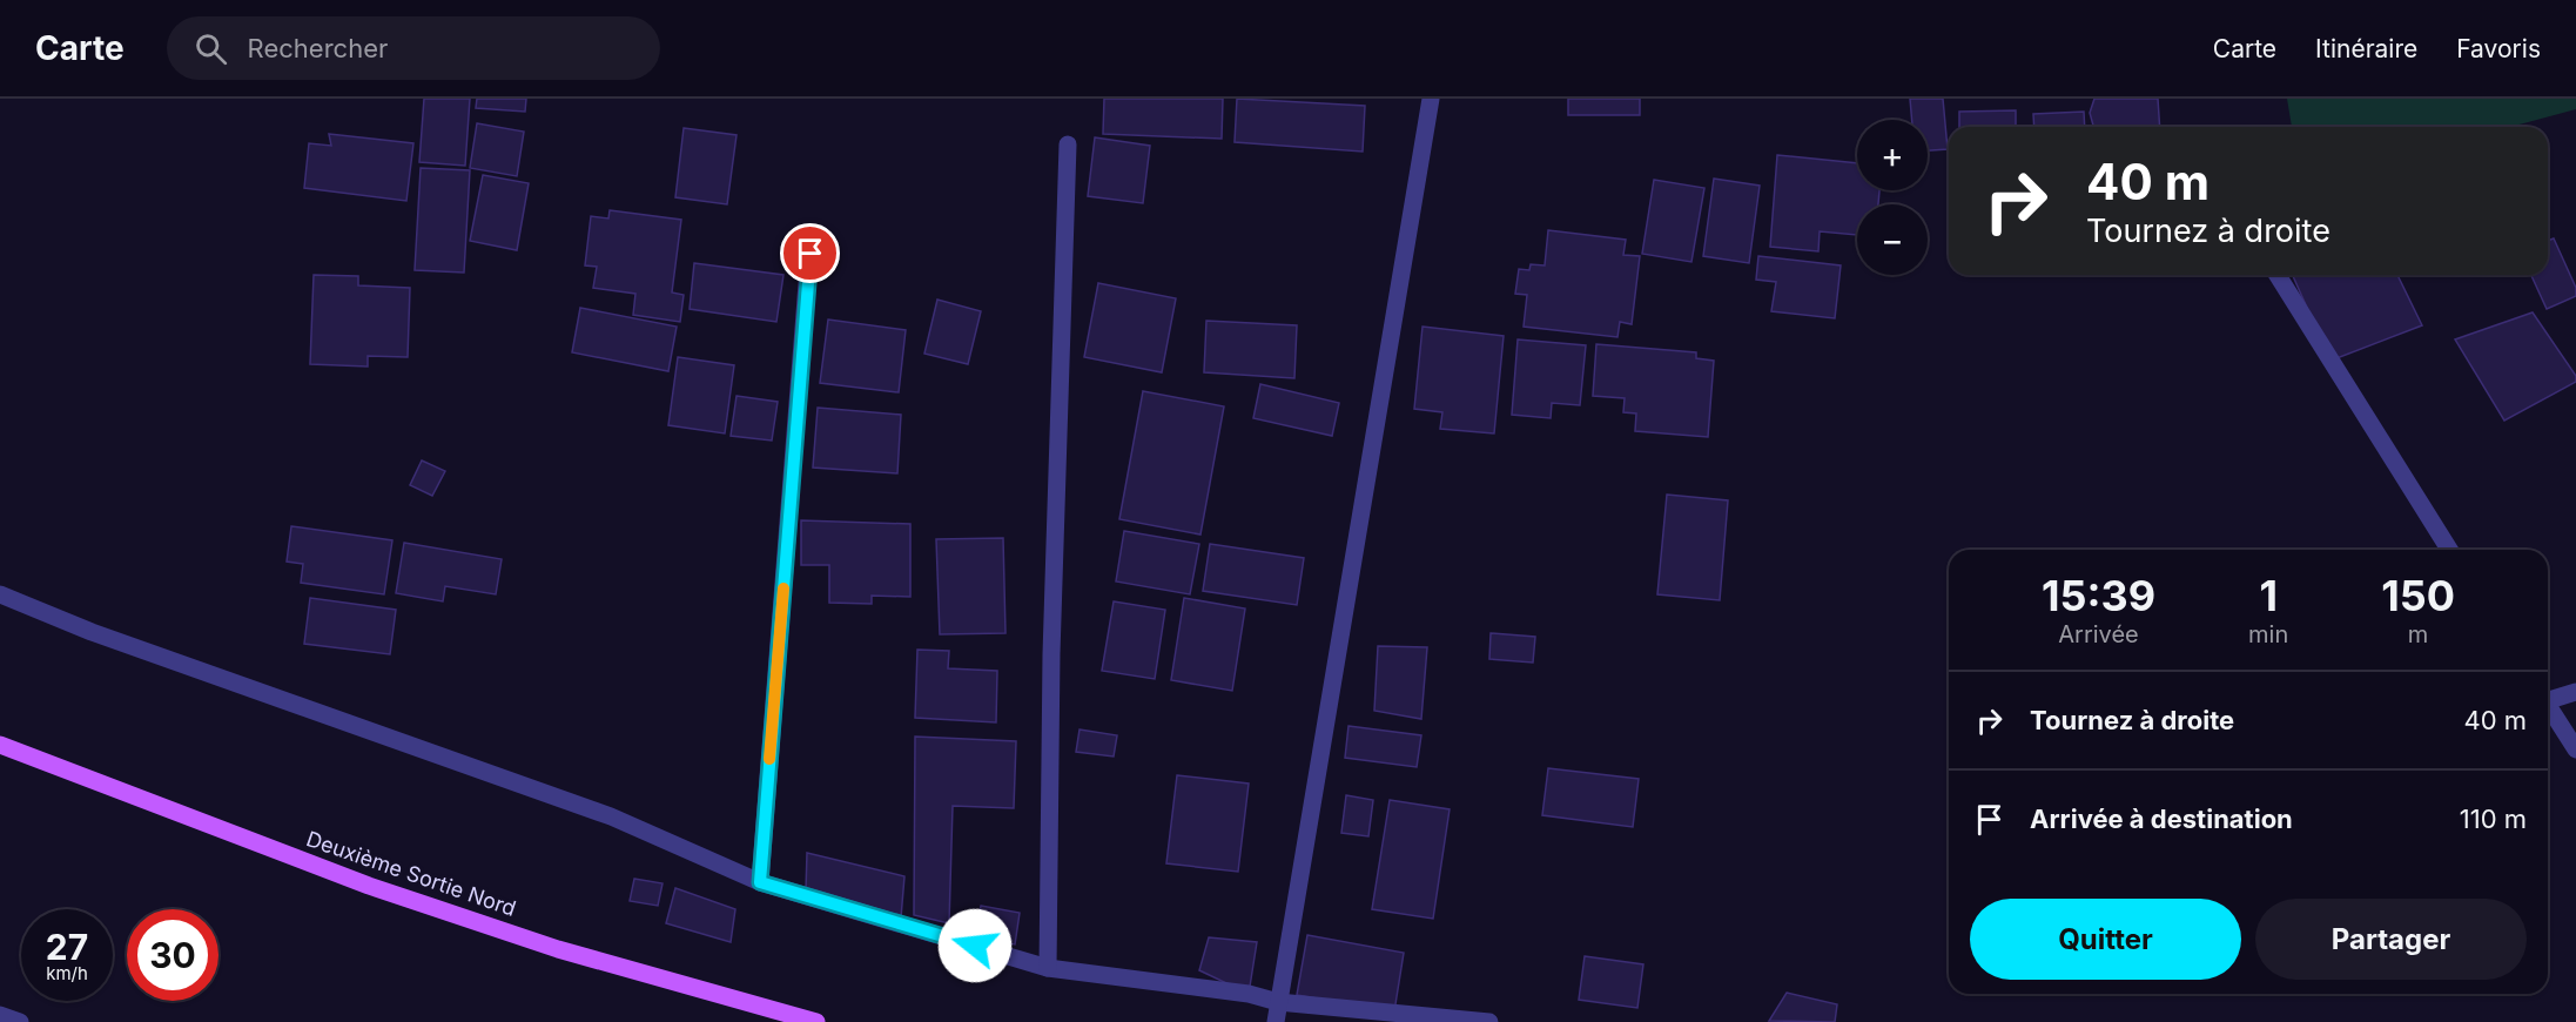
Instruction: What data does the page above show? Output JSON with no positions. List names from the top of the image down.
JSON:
{
  "streets": {
    "main road": ["Deuxième Sortie Nord"]
  },
  "page": {
    "header": "Carte",
    "search": "Rechercher",
    "nav": ["Carte", "Itinéraire", "Favoris"],
    "map_buttons": ["+", "−"],
    "turn": ["40 m", "Tournez à droite"],
    "eta": [
      "15:39",
      "Arrivée",
      "1",
      "min",
      "150",
      "m"
    ],
    "list": [
      {
        "name": "Tournez à droite",
        "value": "40 m"
      },
      {
        "name": "Arrivée à destination",
        "value": "110 m"
      }
    ],
    "buttons": ["Quitter", "Partager"],
    "speed": "27 km/h",
    "limit": "30"
  }
}
